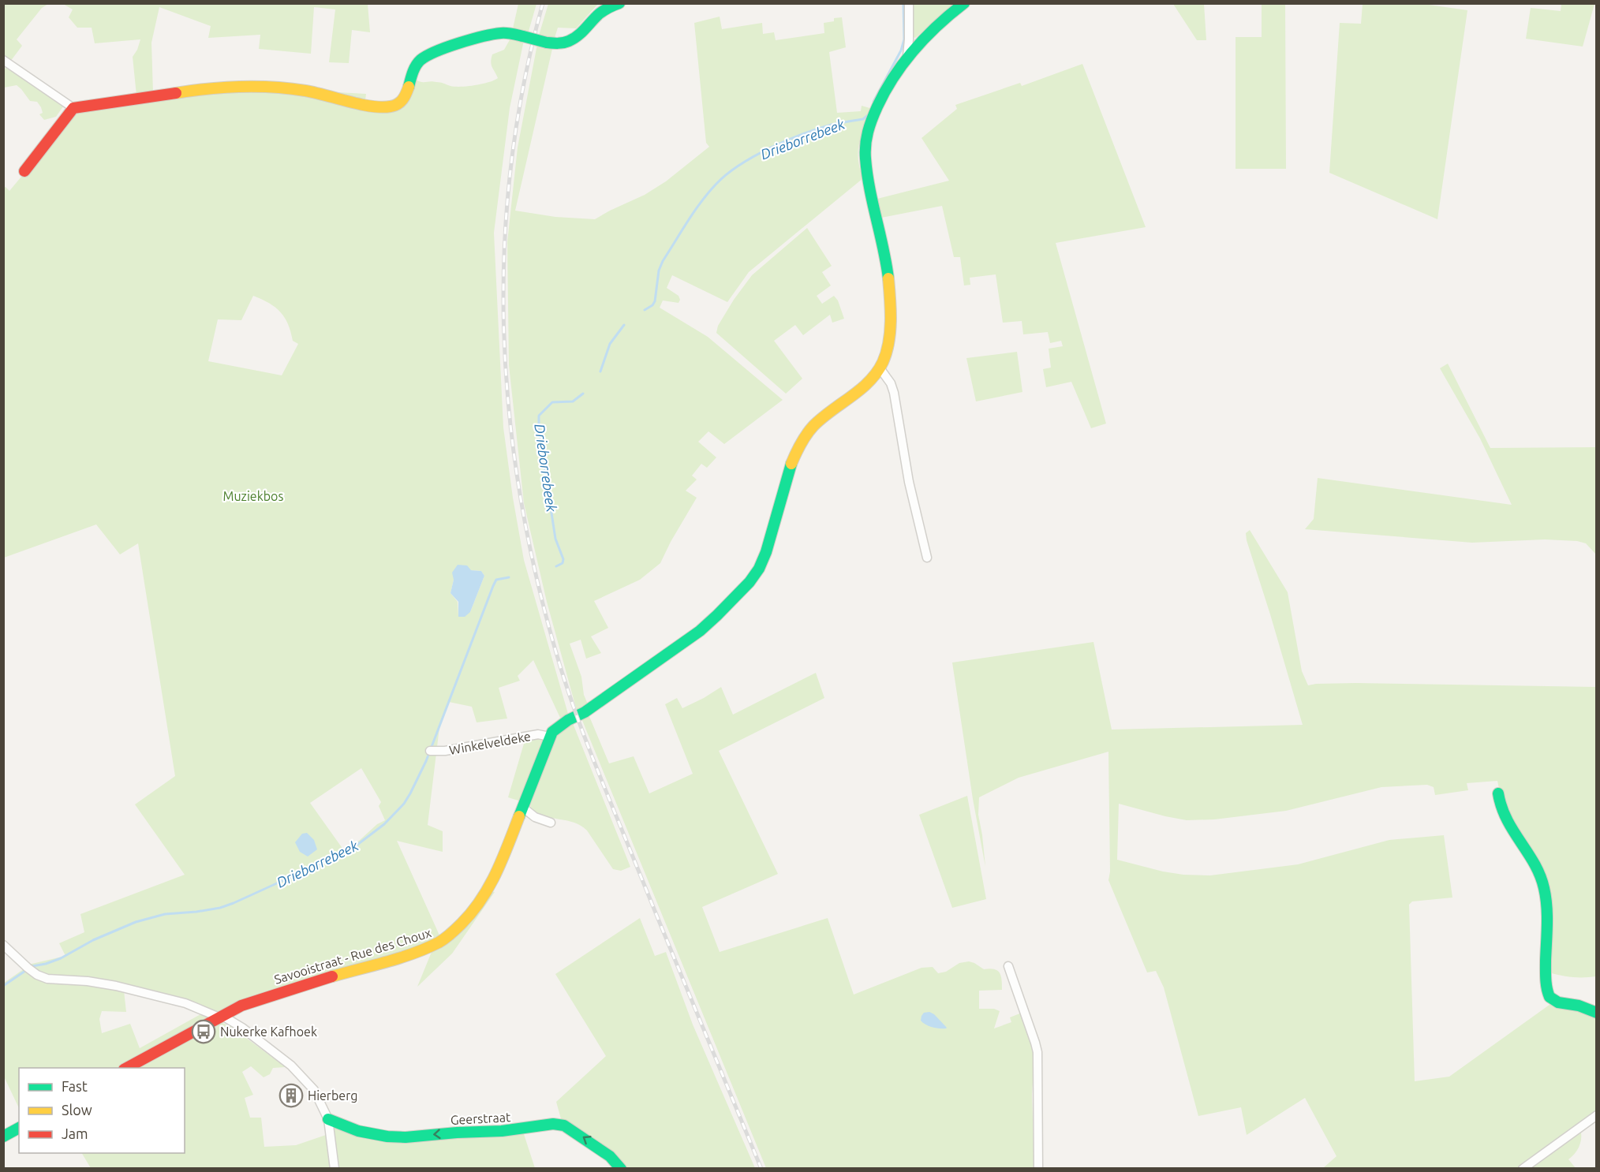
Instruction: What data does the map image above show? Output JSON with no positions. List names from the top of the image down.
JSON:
{
  "streets": {
    "main road": ["Savooistraat - Rue des Choux", "Geerstraat"],
    "street": ["Winkelveldeke"]
  },
  "crossings": [
    ["Winkelveldeke", "Savooistraat - Rue des Choux"]
  ],
  "one_way": ["Geerstraat"],
  "water": ["Drieborrebeek"],
  "parks": ["Muziekbos"],
  "places": {
    "bus stop": ["Nukerke Kafhoek"],
    "building": ["Hierberg"]
  },
  "legend": ["Fast", "Slow", "Jam"]
}
